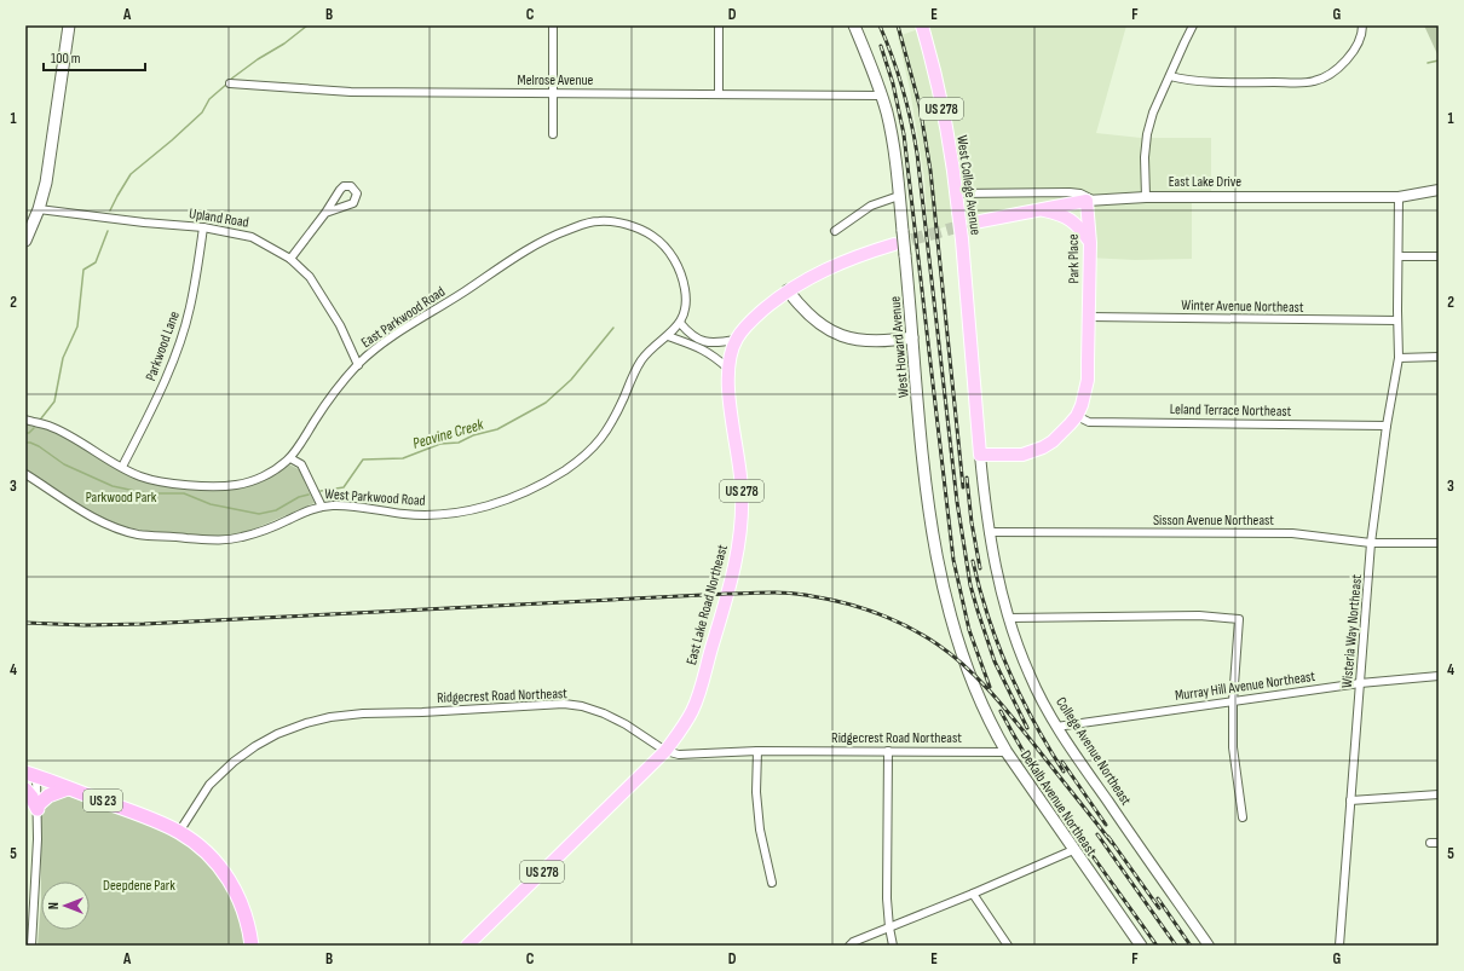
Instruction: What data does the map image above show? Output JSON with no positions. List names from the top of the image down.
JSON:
{
  "streets": {
    "highway": ["US 23"],
    "main road": [
      "US 278",
      "East Lake Drive",
      "West College Avenue",
      "Park Place",
      "West Howard Avenue",
      "East Lake Road Northeast",
      "College Avenue Northeast",
      "DeKalb Avenue Northeast"
    ],
    "street": [
      "Melrose Avenue",
      "Upland Road",
      "Winter Avenue Northeast",
      "East Parkwood Road",
      "Parkwood Lane",
      "Leland Terrace Northeast",
      "West Parkwood Road",
      "Sisson Avenue Northeast",
      "Wisteria Way Northeast",
      "Murray Hill Avenue Northeast",
      "Ridgecrest Road Northeast"
    ]
  },
  "crossings": [
    ["Melrose Avenue", "West Howard Avenue"],
    ["East Lake Drive", "Park Place"],
    ["East Lake Drive", "Wisteria Way Northeast"],
    ["West College Avenue", "College Avenue Northeast"],
    ["Upland Road", "East Parkwood Road"],
    ["Upland Road", "Parkwood Lane"],
    ["Park Place", "Winter Avenue Northeast"],
    ["Park Place", "Leland Terrace Northeast"],
    ["Winter Avenue Northeast", "Wisteria Way Northeast"],
    ["East Parkwood Road", "Parkwood Lane"],
    ["East Parkwood Road", "West Parkwood Road"],
    ["West Howard Avenue", "DeKalb Avenue Northeast"],
    ["Leland Terrace Northeast", "Wisteria Way Northeast"],
    ["Sisson Avenue Northeast", "Wisteria Way Northeast"],
    ["Sisson Avenue Northeast", "College Avenue Northeast"],
    ["East Lake Road Northeast", "Ridgecrest Road Northeast"],
    ["Wisteria Way Northeast", "Murray Hill Avenue Northeast"],
    ["Murray Hill Avenue Northeast", "College Avenue Northeast"],
    ["Ridgecrest Road Northeast", "US 23"],
    ["Ridgecrest Road Northeast", "DeKalb Avenue Northeast"]
  ],
  "water": ["Peavine Creek"],
  "parks": ["Parkwood Park", "Deepdene Park"],
  "scale_bar": "100 m",
  "north": "left",
  "grid": {
    "columns": [
      "A",
      "B",
      "C",
      "D",
      "E",
      "F",
      "G"
    ],
    "rows": [
      "1",
      "2",
      "3",
      "4",
      "5"
    ]
  }
}
